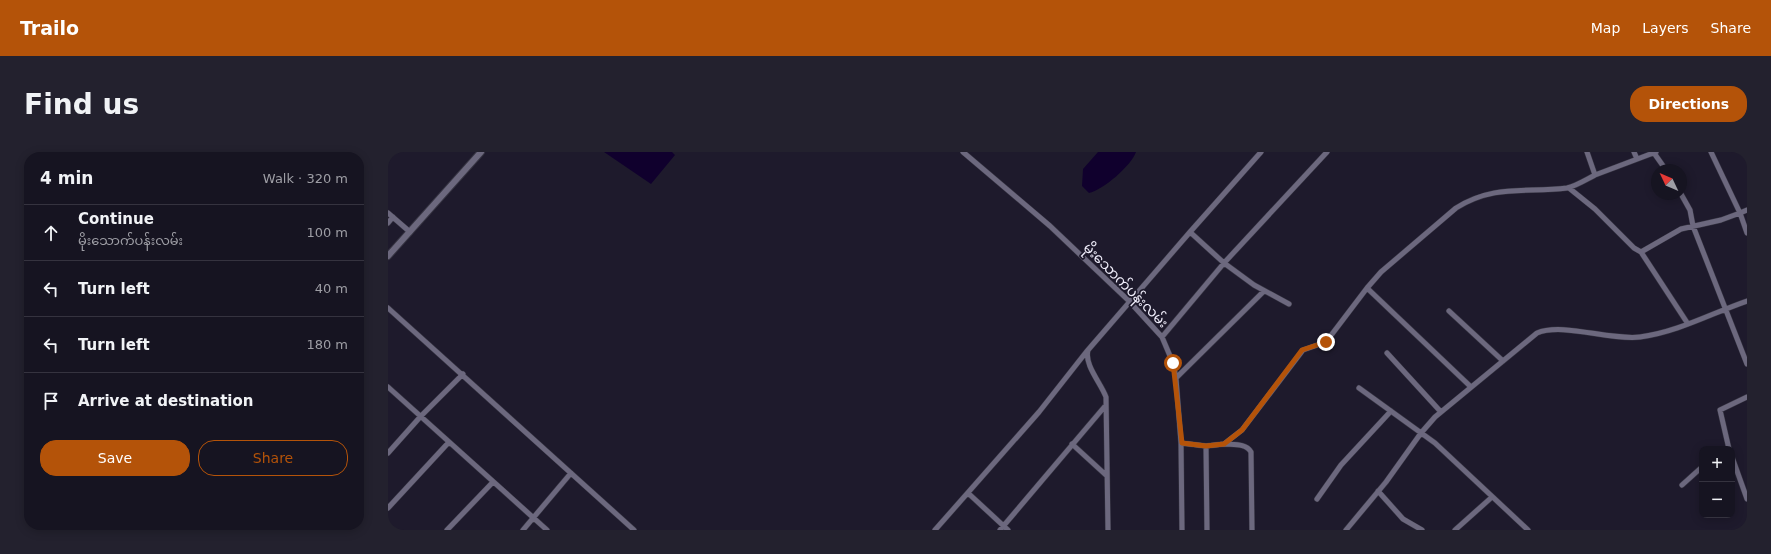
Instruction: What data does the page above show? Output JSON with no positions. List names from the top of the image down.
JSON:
{
  "streets": {
    "street": ["မိုးသောက်ပန်းလမ်း"]
  },
  "north": "top left",
  "page": {
    "header": "Trailo",
    "nav": ["Map", "Layers", "Share"],
    "buttons": [
      "Directions",
      ["Save", "Share"]
    ],
    "title": "Find us",
    "heading": ["4 min", "Walk · 320 m"],
    "list": [
      ["Continue", "မိုးသောက်ပန်းလမ်း", "100 m"],
      ["Turn left", "40 m"],
      ["Turn left", "180 m"],
      "Arrive at destination"
    ],
    "map_buttons": ["+", "−"]
  }
}
